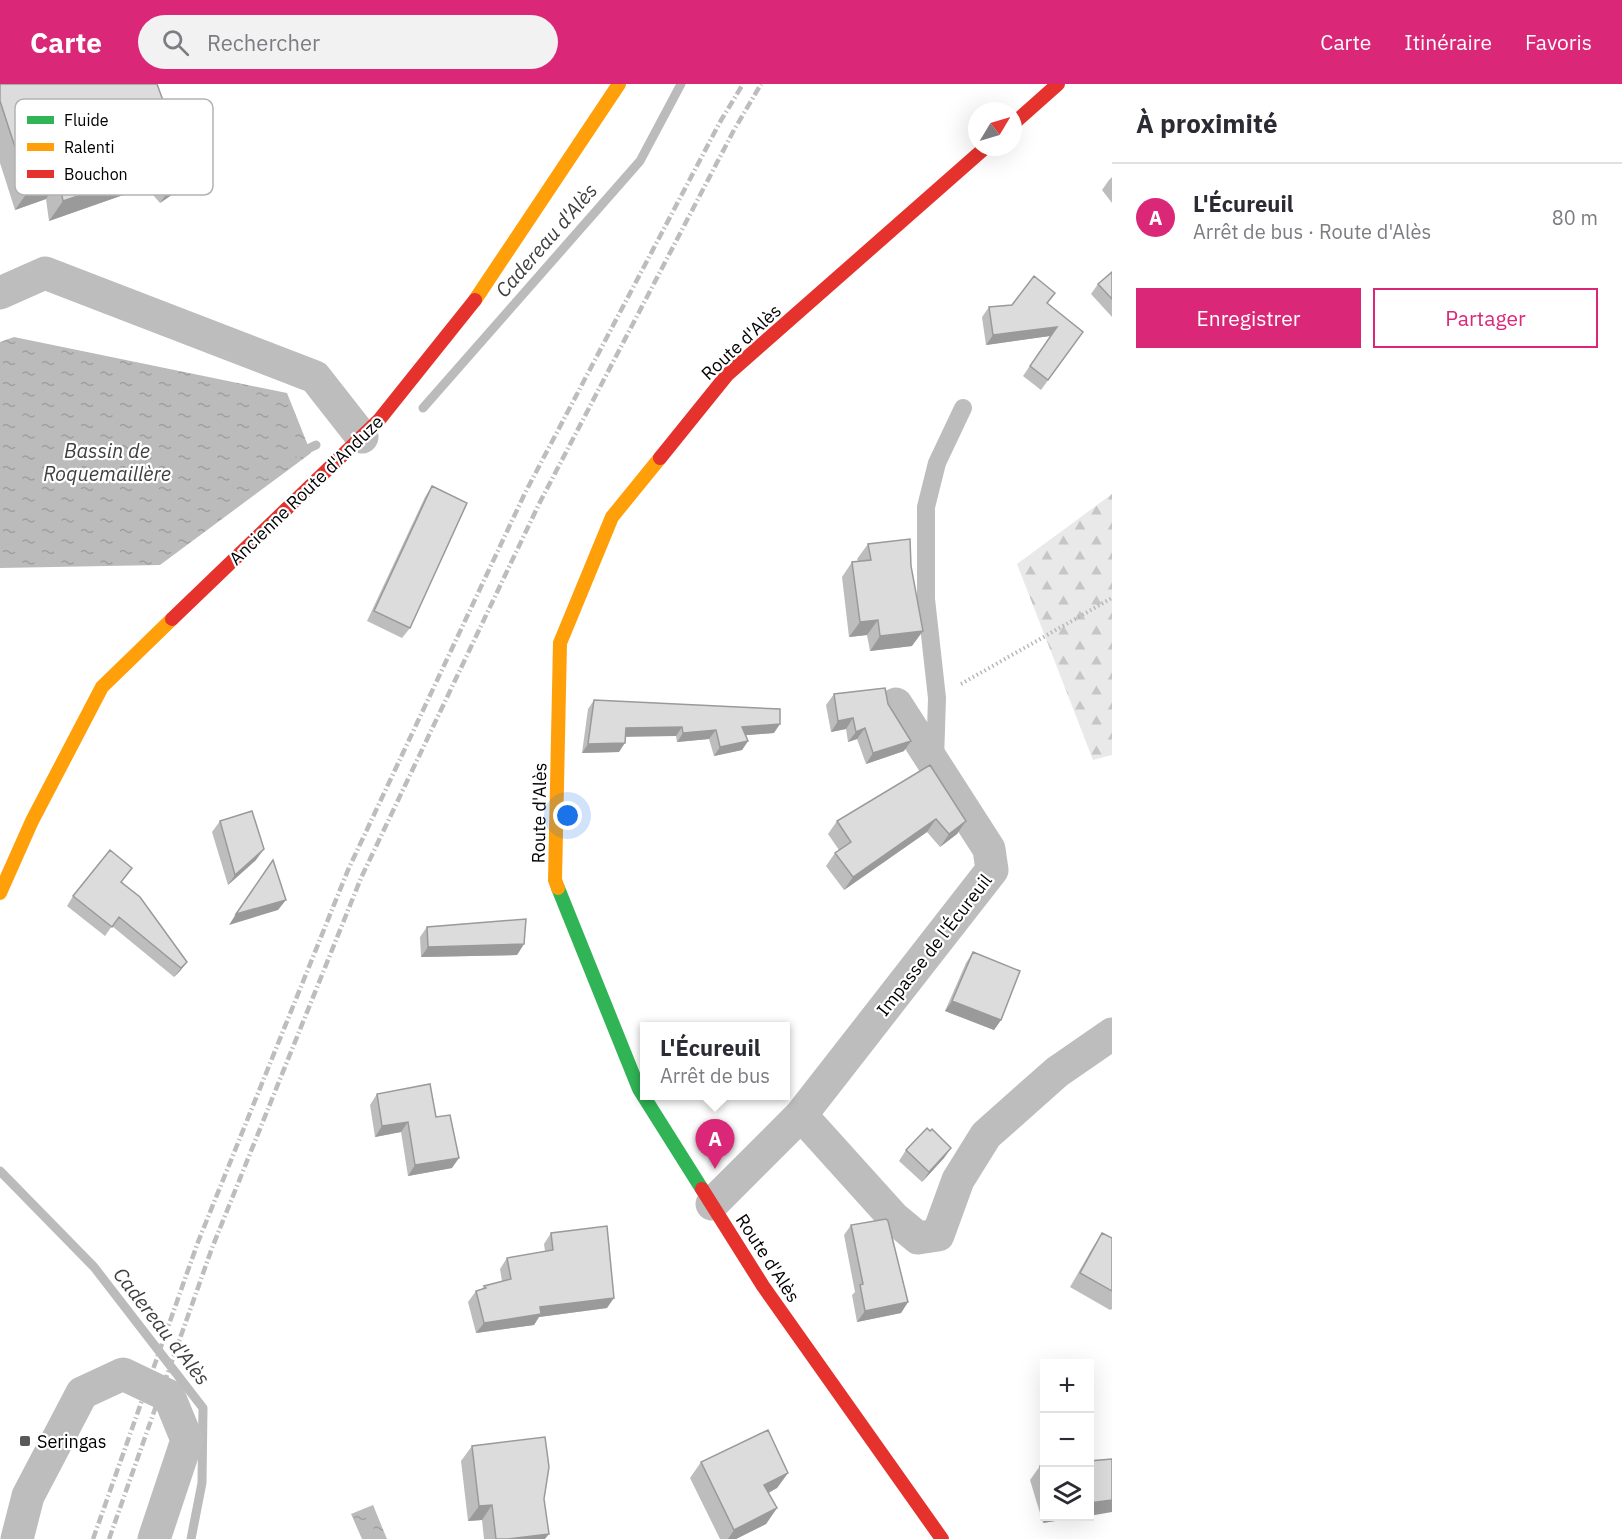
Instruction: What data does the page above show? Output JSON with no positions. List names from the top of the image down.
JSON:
{
  "streets": {
    "main road": ["Route d'Alès", "Ancienne Route d'Anduze"],
    "street": ["Impasse de l'Écureuil"]
  },
  "crossings": [
    ["Route d'Alès", "Impasse de l'Écureuil"]
  ],
  "water": ["Cadereau d'Alès", "Bassin de Roquemaillère"],
  "places": {
    "transit": ["Seringas"]
  },
  "legend": ["Fluide", "Ralenti", "Bouchon"],
  "north": "top right",
  "page": {
    "header": "Carte",
    "search": "Rechercher",
    "nav": ["Carte", "Itinéraire", "Favoris"],
    "heading": "À proximité",
    "list": [
      {
        "mark": "A",
        "name": "L'Écureuil",
        "note": "Arrêt de bus · Route d'Alès",
        "value": "80 m"
      }
    ],
    "buttons": ["Enregistrer", "Partager"],
    "popup": ["L'Écureuil", "Arrêt de bus"],
    "pins": "A",
    "map_buttons": ["+", "−"]
  }
}
